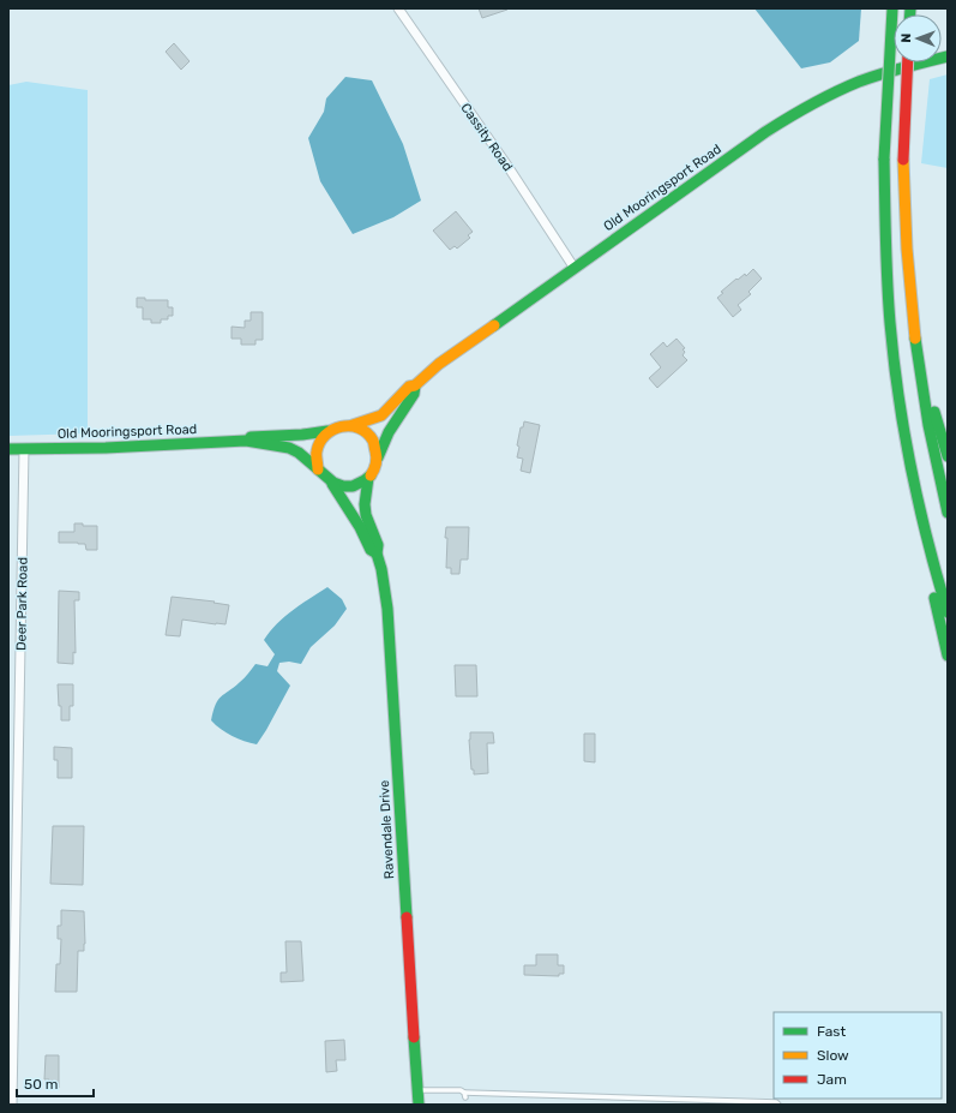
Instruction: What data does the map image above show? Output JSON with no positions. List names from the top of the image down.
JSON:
{
  "streets": {
    "main road": ["Old Mooringsport Road", "Ravendale Drive"],
    "street": ["Cassity Road", "Deer Park Road"]
  },
  "crossings": [
    ["Cassity Road", "Old Mooringsport Road"],
    ["Old Mooringsport Road", "Deer Park Road"],
    ["Old Mooringsport Road", "Ravendale Drive"]
  ],
  "legend": ["Fast", "Slow", "Jam"],
  "scale_bar": "50 m",
  "north": "left"
}
